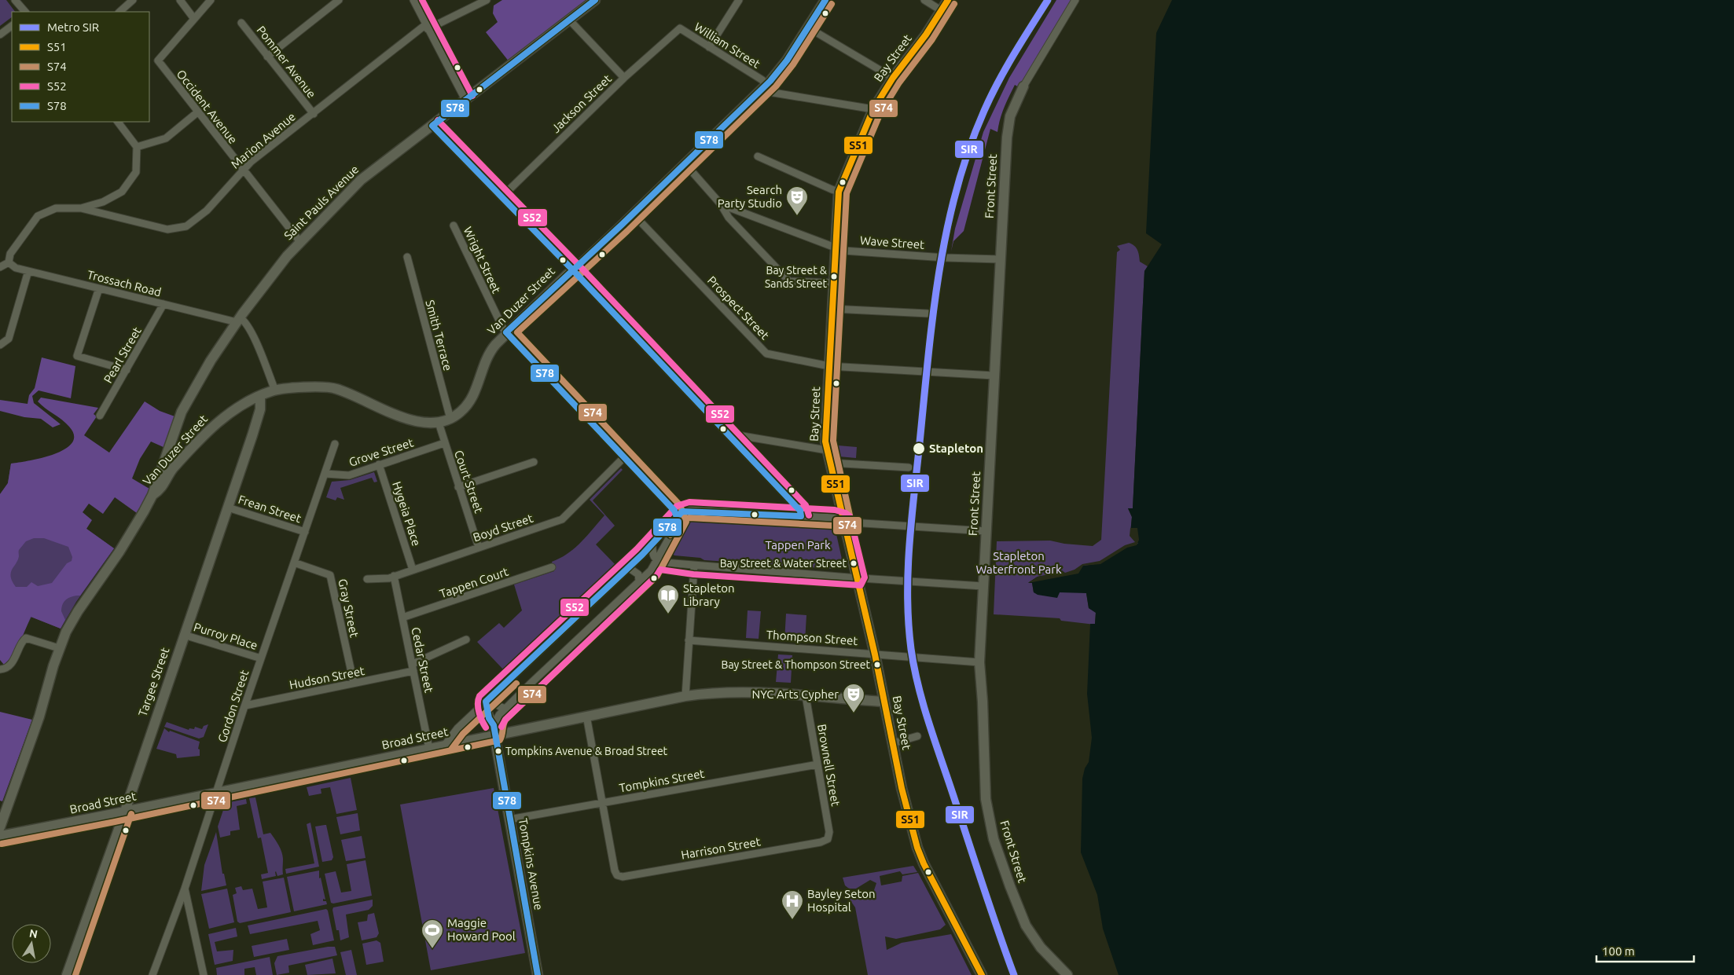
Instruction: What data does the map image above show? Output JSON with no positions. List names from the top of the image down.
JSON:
{
  "streets": {
    "main road": [
      "Bay Street",
      "Front Street",
      "Saint Pauls Avenue",
      "Van Duzer Street",
      "Targee Street",
      "Broad Street",
      "Tompkins Avenue"
    ],
    "street": [
      "William Street",
      "Pommer Avenue",
      "Jackson Street",
      "Occident Avenue",
      "Marion Avenue",
      "Wave Street",
      "Wright Street",
      "Trossach Road",
      "Prospect Street",
      "Smith Terrace",
      "Pearl Street",
      "Grove Street",
      "Court Street",
      "Frean Street",
      "Hygeia Place",
      "Boyd Street",
      "Tappen Court",
      "Gray Street",
      "Purroy Place",
      "Thompson Street",
      "Cedar Street",
      "Hudson Street",
      "Gordon Street",
      "Brownell Street",
      "Tompkins Street",
      "Harrison Street"
    ]
  },
  "crossings": [
    ["William Street", "Bay Street"],
    ["William Street", "Jackson Street"],
    ["William Street", "Van Duzer Street"],
    ["Bay Street", "Wave Street"],
    ["Bay Street", "Prospect Street"],
    ["Bay Street", "Thompson Street"],
    ["Bay Street", "Broad Street"],
    ["Pommer Avenue", "Marion Avenue"],
    ["Occident Avenue", "Marion Avenue"],
    ["Occident Avenue", "Saint Pauls Avenue"],
    ["Front Street", "Wave Street"],
    ["Front Street", "Prospect Street"],
    ["Front Street", "Thompson Street"],
    ["Saint Pauls Avenue", "Trossach Road"],
    ["Saint Pauls Avenue", "Van Duzer Street"],
    ["Wright Street", "Van Duzer Street"],
    ["Wright Street", "Boyd Street"],
    ["Trossach Road", "Pearl Street"],
    ["Van Duzer Street", "Prospect Street"],
    ["Van Duzer Street", "Smith Terrace"],
    ["Van Duzer Street", "Court Street"],
    ["Van Duzer Street", "Targee Street"],
    ["Grove Street", "Court Street"],
    ["Grove Street", "Hygeia Place"],
    ["Grove Street", "Gordon Street"],
    ["Court Street", "Boyd Street"],
    ["Frean Street", "Targee Street"],
    ["Frean Street", "Gordon Street"],
    ["Hygeia Place", "Boyd Street"],
    ["Boyd Street", "Cedar Street"],
    ["Tappen Court", "Cedar Street"],
    ["Gray Street", "Hudson Street"],
    ["Gray Street", "Gordon Street"],
    ["Purroy Place", "Targee Street"],
    ["Purroy Place", "Gordon Street"],
    ["Cedar Street", "Hudson Street"],
    ["Cedar Street", "Broad Street"],
    ["Hudson Street", "Gordon Street"],
    ["Targee Street", "Broad Street"],
    ["Gordon Street", "Broad Street"],
    ["Broad Street", "Brownell Street"],
    ["Broad Street", "Tompkins Avenue"],
    ["Brownell Street", "Tompkins Street"],
    ["Brownell Street", "Harrison Street"],
    ["Tompkins Street", "Harrison Street"],
    ["Tompkins Street", "Tompkins Avenue"]
  ],
  "parks": ["Tappen Park", "Stapleton Waterfront Park"],
  "places": {
    "theatre": ["Search Party Studio", "NYC Arts Cypher"],
    "other": [
      "Bay Street & Sands Street",
      "Stapleton",
      "Bay Street & Water Street",
      "Bay Street & Thompson Street",
      "Tompkins Avenue & Broad Street"
    ],
    "library": ["Stapleton Library"],
    "hospital": ["Bayley Seton Hospital"],
    "sports": ["Maggie Howard Pool"]
  },
  "lines": [
    "metro line SIR",
    "transit line S51",
    "transit line S52",
    "transit line S78",
    "transit line S74"
  ],
  "legend": [
    "Metro SIR",
    "S51",
    "S74",
    "S52",
    "S78"
  ],
  "scale_bar": "100 m",
  "north": "top"
}
